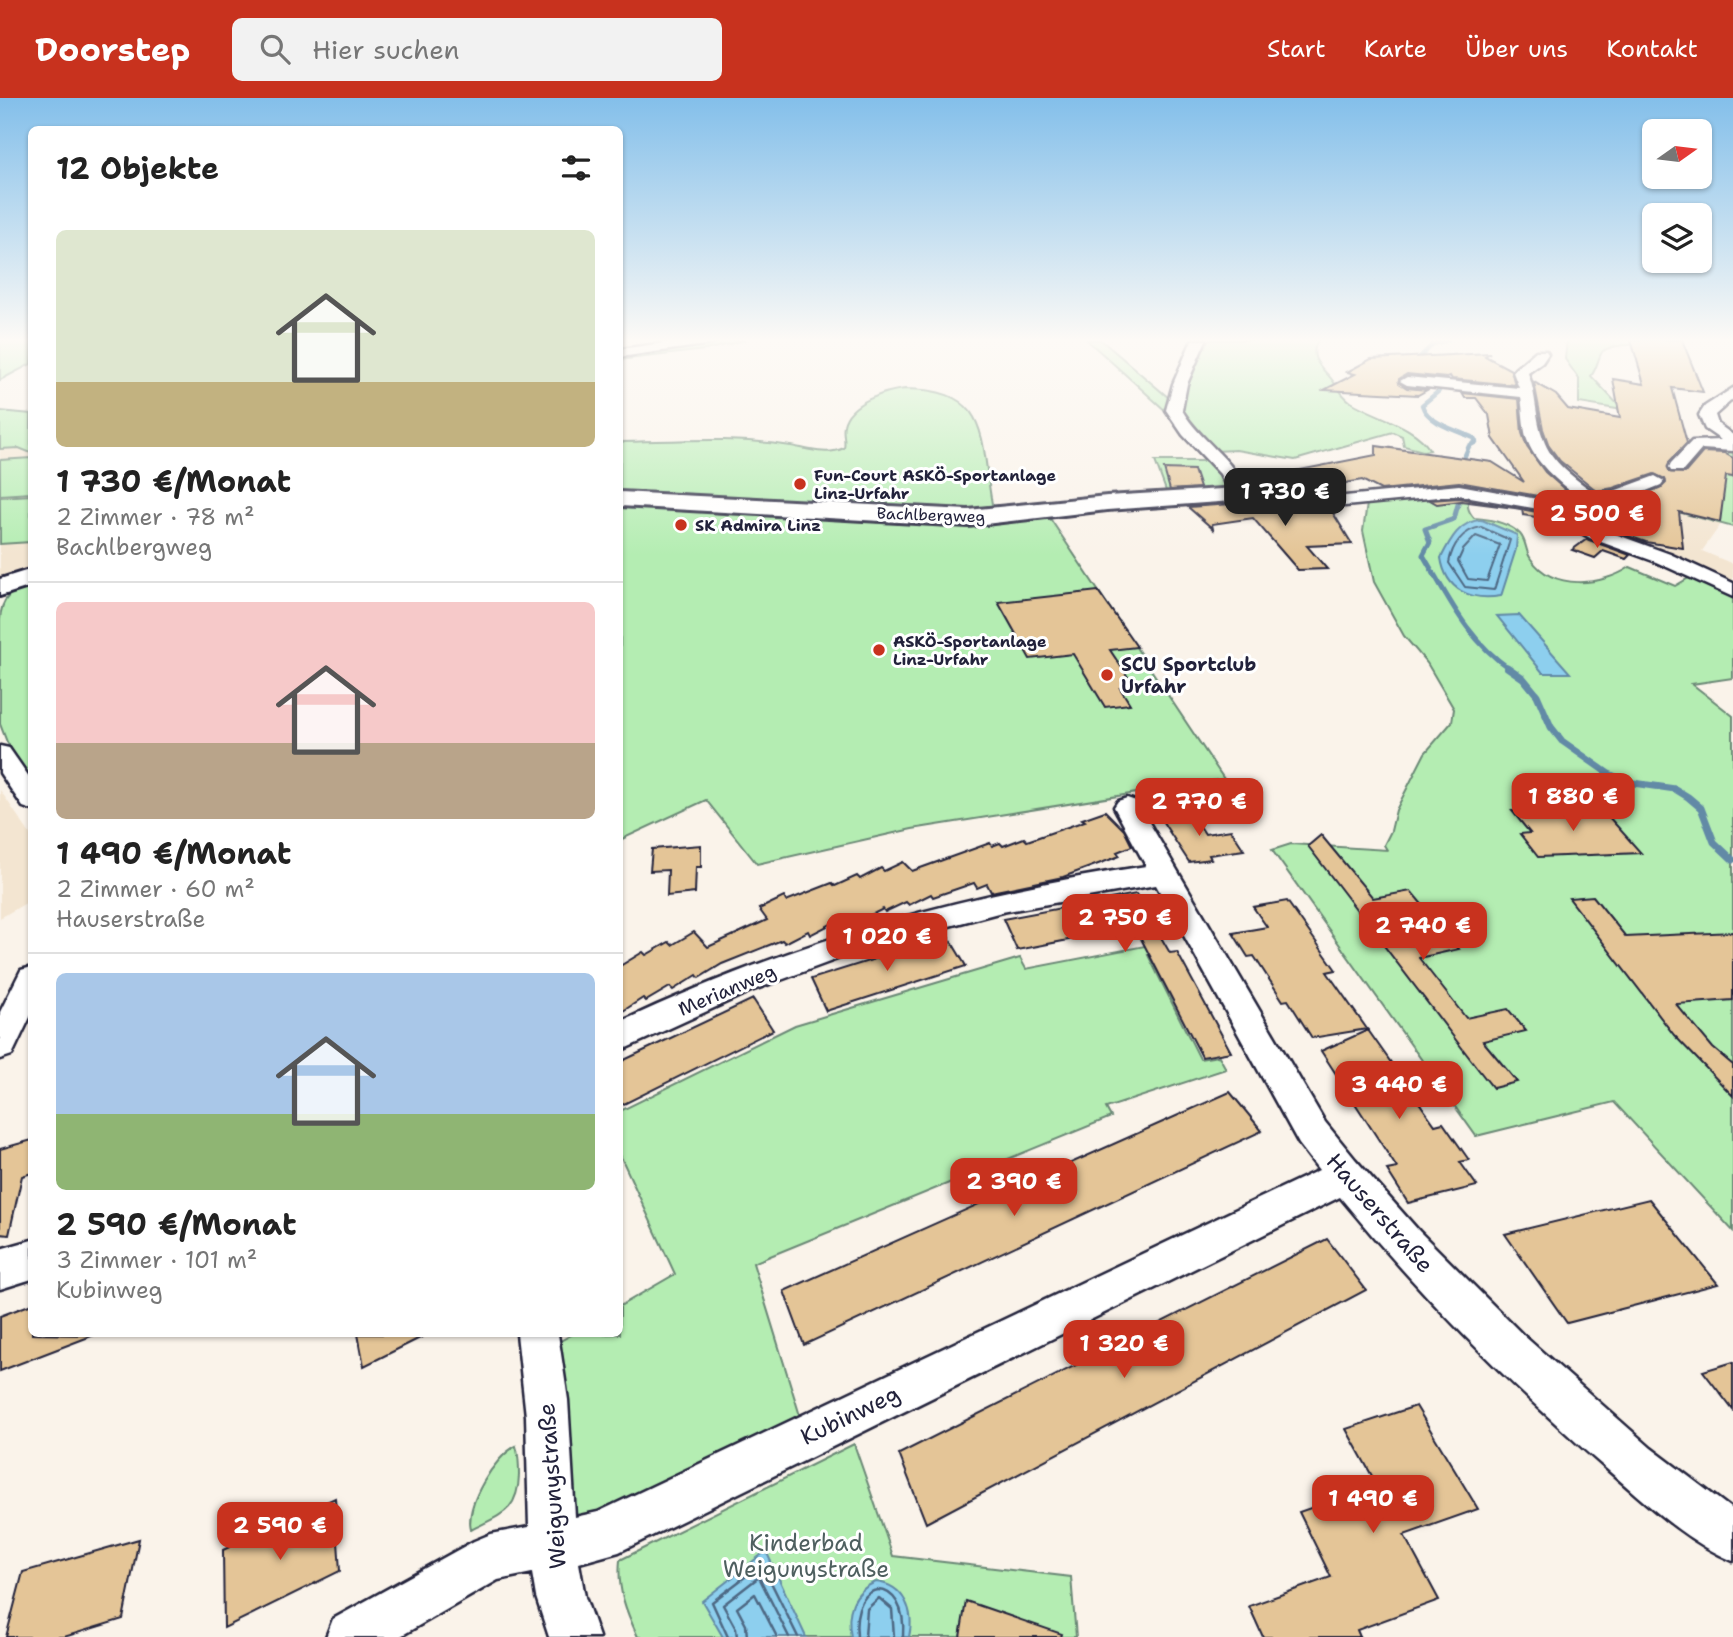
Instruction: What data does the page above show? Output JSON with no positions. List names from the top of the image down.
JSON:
{
  "streets": {
    "street": [
      "Bachlbergweg",
      "Merianweg",
      "Hauserstraße",
      "Kubinweg",
      "Weigunystraße"
    ]
  },
  "crossings": [
    ["Merianweg", "Hauserstraße"],
    ["Hauserstraße", "Kubinweg"],
    ["Kubinweg", "Weigunystraße"]
  ],
  "parks": ["Kinderbad Weigunystraße"],
  "places": [
    "Fun-Court ASKÖ-Sportanlage Linz-Urfahr",
    "SK Admira Linz",
    "ASKÖ-Sportanlage Linz-Urfahr",
    "SCU Sportclub Urfahr"
  ],
  "north": "right",
  "page": {
    "header": "Doorstep",
    "search": "Hier suchen",
    "nav": [
      "Start",
      "Karte",
      "Über uns",
      "Kontakt"
    ],
    "heading": "12 Objekte",
    "list": [
      {
        "name": "1 730 €/Monat",
        "note": "2 Zimmer · 78 m² · Bachlbergweg"
      },
      {
        "name": "1 490 €/Monat",
        "note": "2 Zimmer · 60 m² · Hauserstraße"
      },
      {
        "name": "2 590 €/Monat",
        "note": "3 Zimmer · 101 m² · Kubinweg"
      }
    ],
    "price": [
      "1 730 €",
      "2 500 €",
      "1 880 €",
      "2 770 €",
      "2 750 €",
      "2 740 €",
      "1 020 €",
      "3 440 €",
      "2 390 €",
      "1 320 €",
      "1 490 €",
      "2 590 €"
    ]
  }
}
